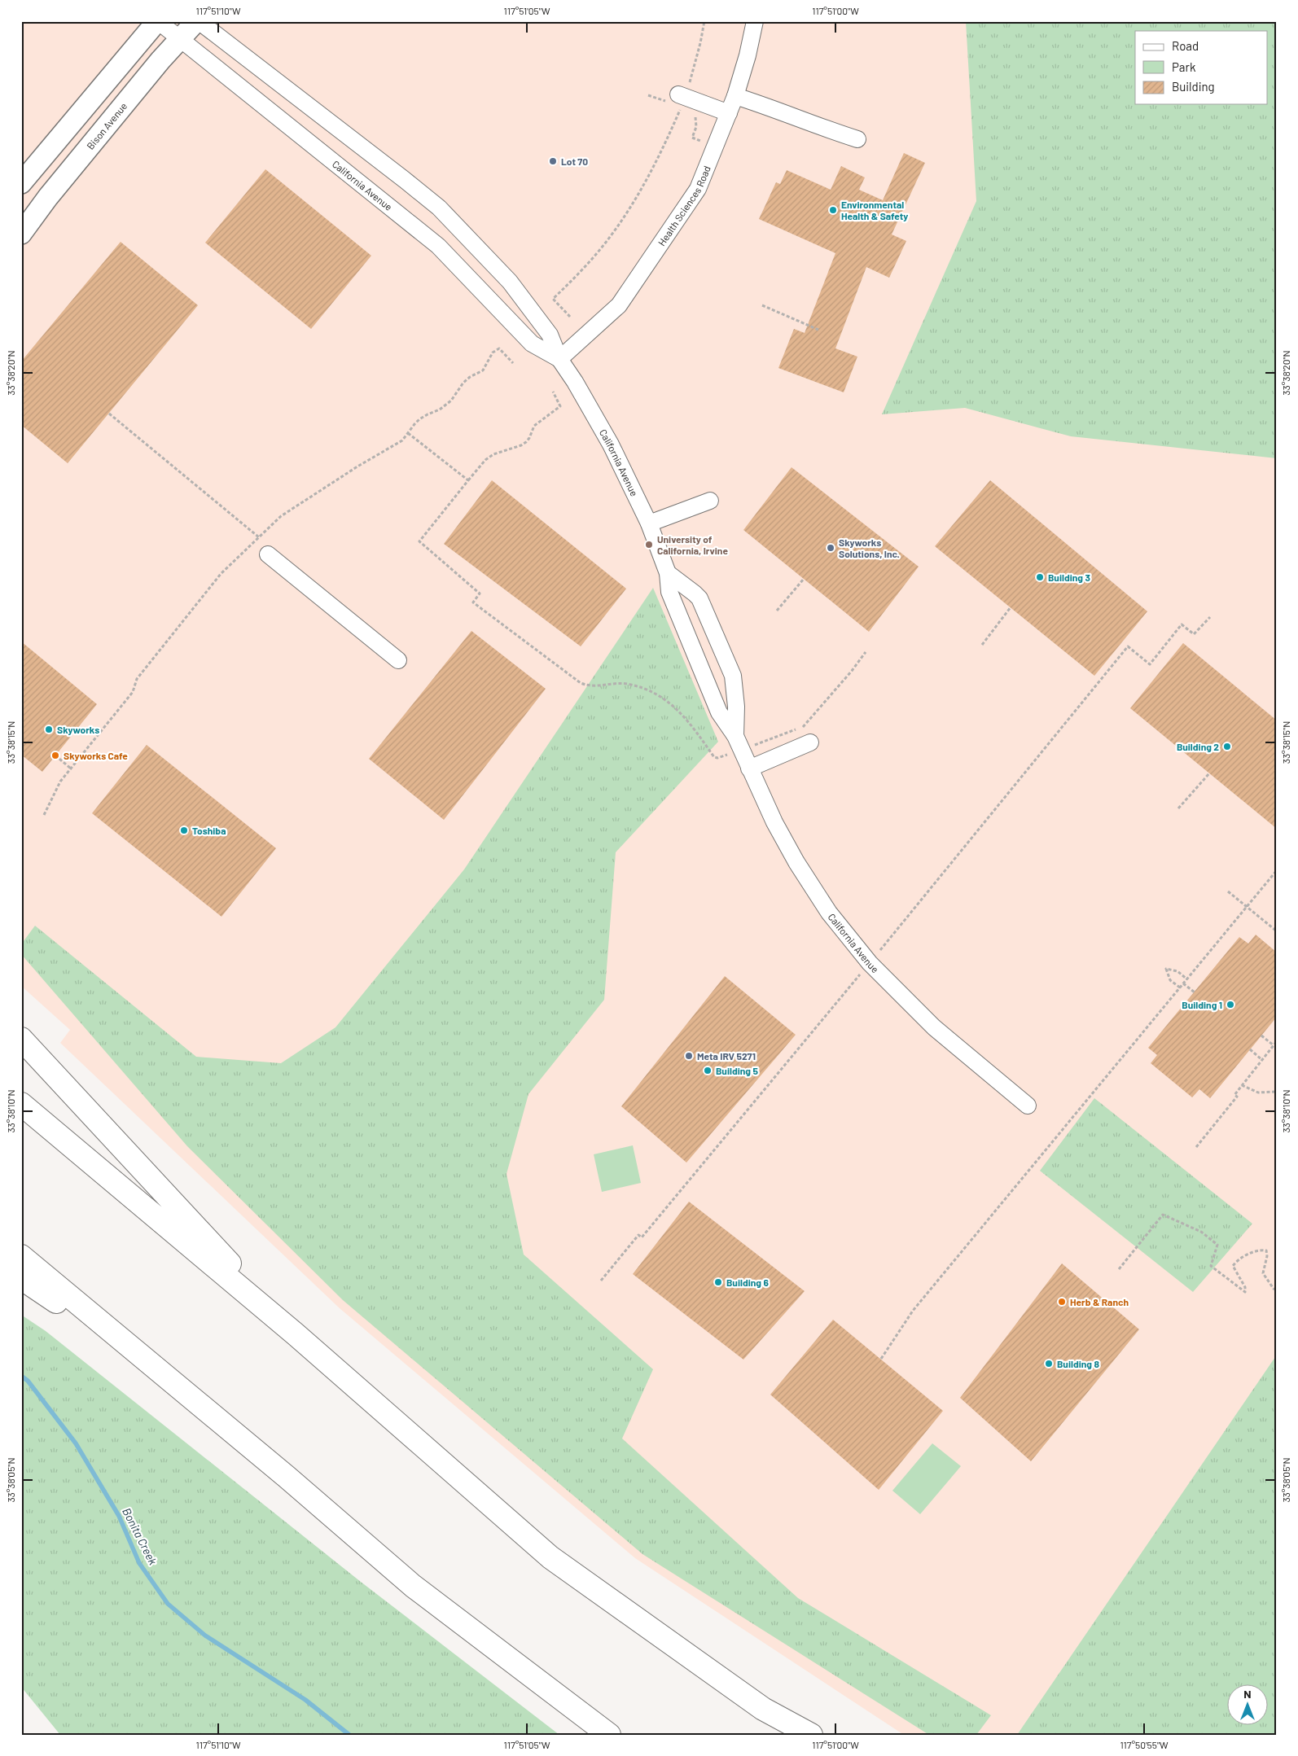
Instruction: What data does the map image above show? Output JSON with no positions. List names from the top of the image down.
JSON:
{
  "streets": {
    "main road": ["Bison Avenue"],
    "street": ["California Avenue", "Health Sciences Road"]
  },
  "crossings": [
    ["Bison Avenue", "California Avenue"],
    ["California Avenue", "Health Sciences Road"]
  ],
  "water": ["Bonita Creek"],
  "places": [
    "Lot 70",
    "Environmental Health & Safety",
    "University of California, Irvine",
    "Skyworks Solutions, Inc.",
    "Building 3",
    "Skyworks",
    "Building 2",
    "Skyworks Cafe",
    "Toshiba",
    "Building 1",
    "Meta IRV 5271",
    "Building 5",
    "Building 6",
    "Herb & Ranch",
    "Building 8"
  ],
  "legend": ["Road", "Park", "Building"],
  "north": "top",
  "coordinates": [
    "117°51'10\"W",
    "117°51'05\"W",
    "117°51'00\"W",
    "33°38'20\"N",
    "33°38'15\"N",
    "33°38'10\"N",
    "33°38'05\"N",
    "117°50'55\"W"
  ]
}
